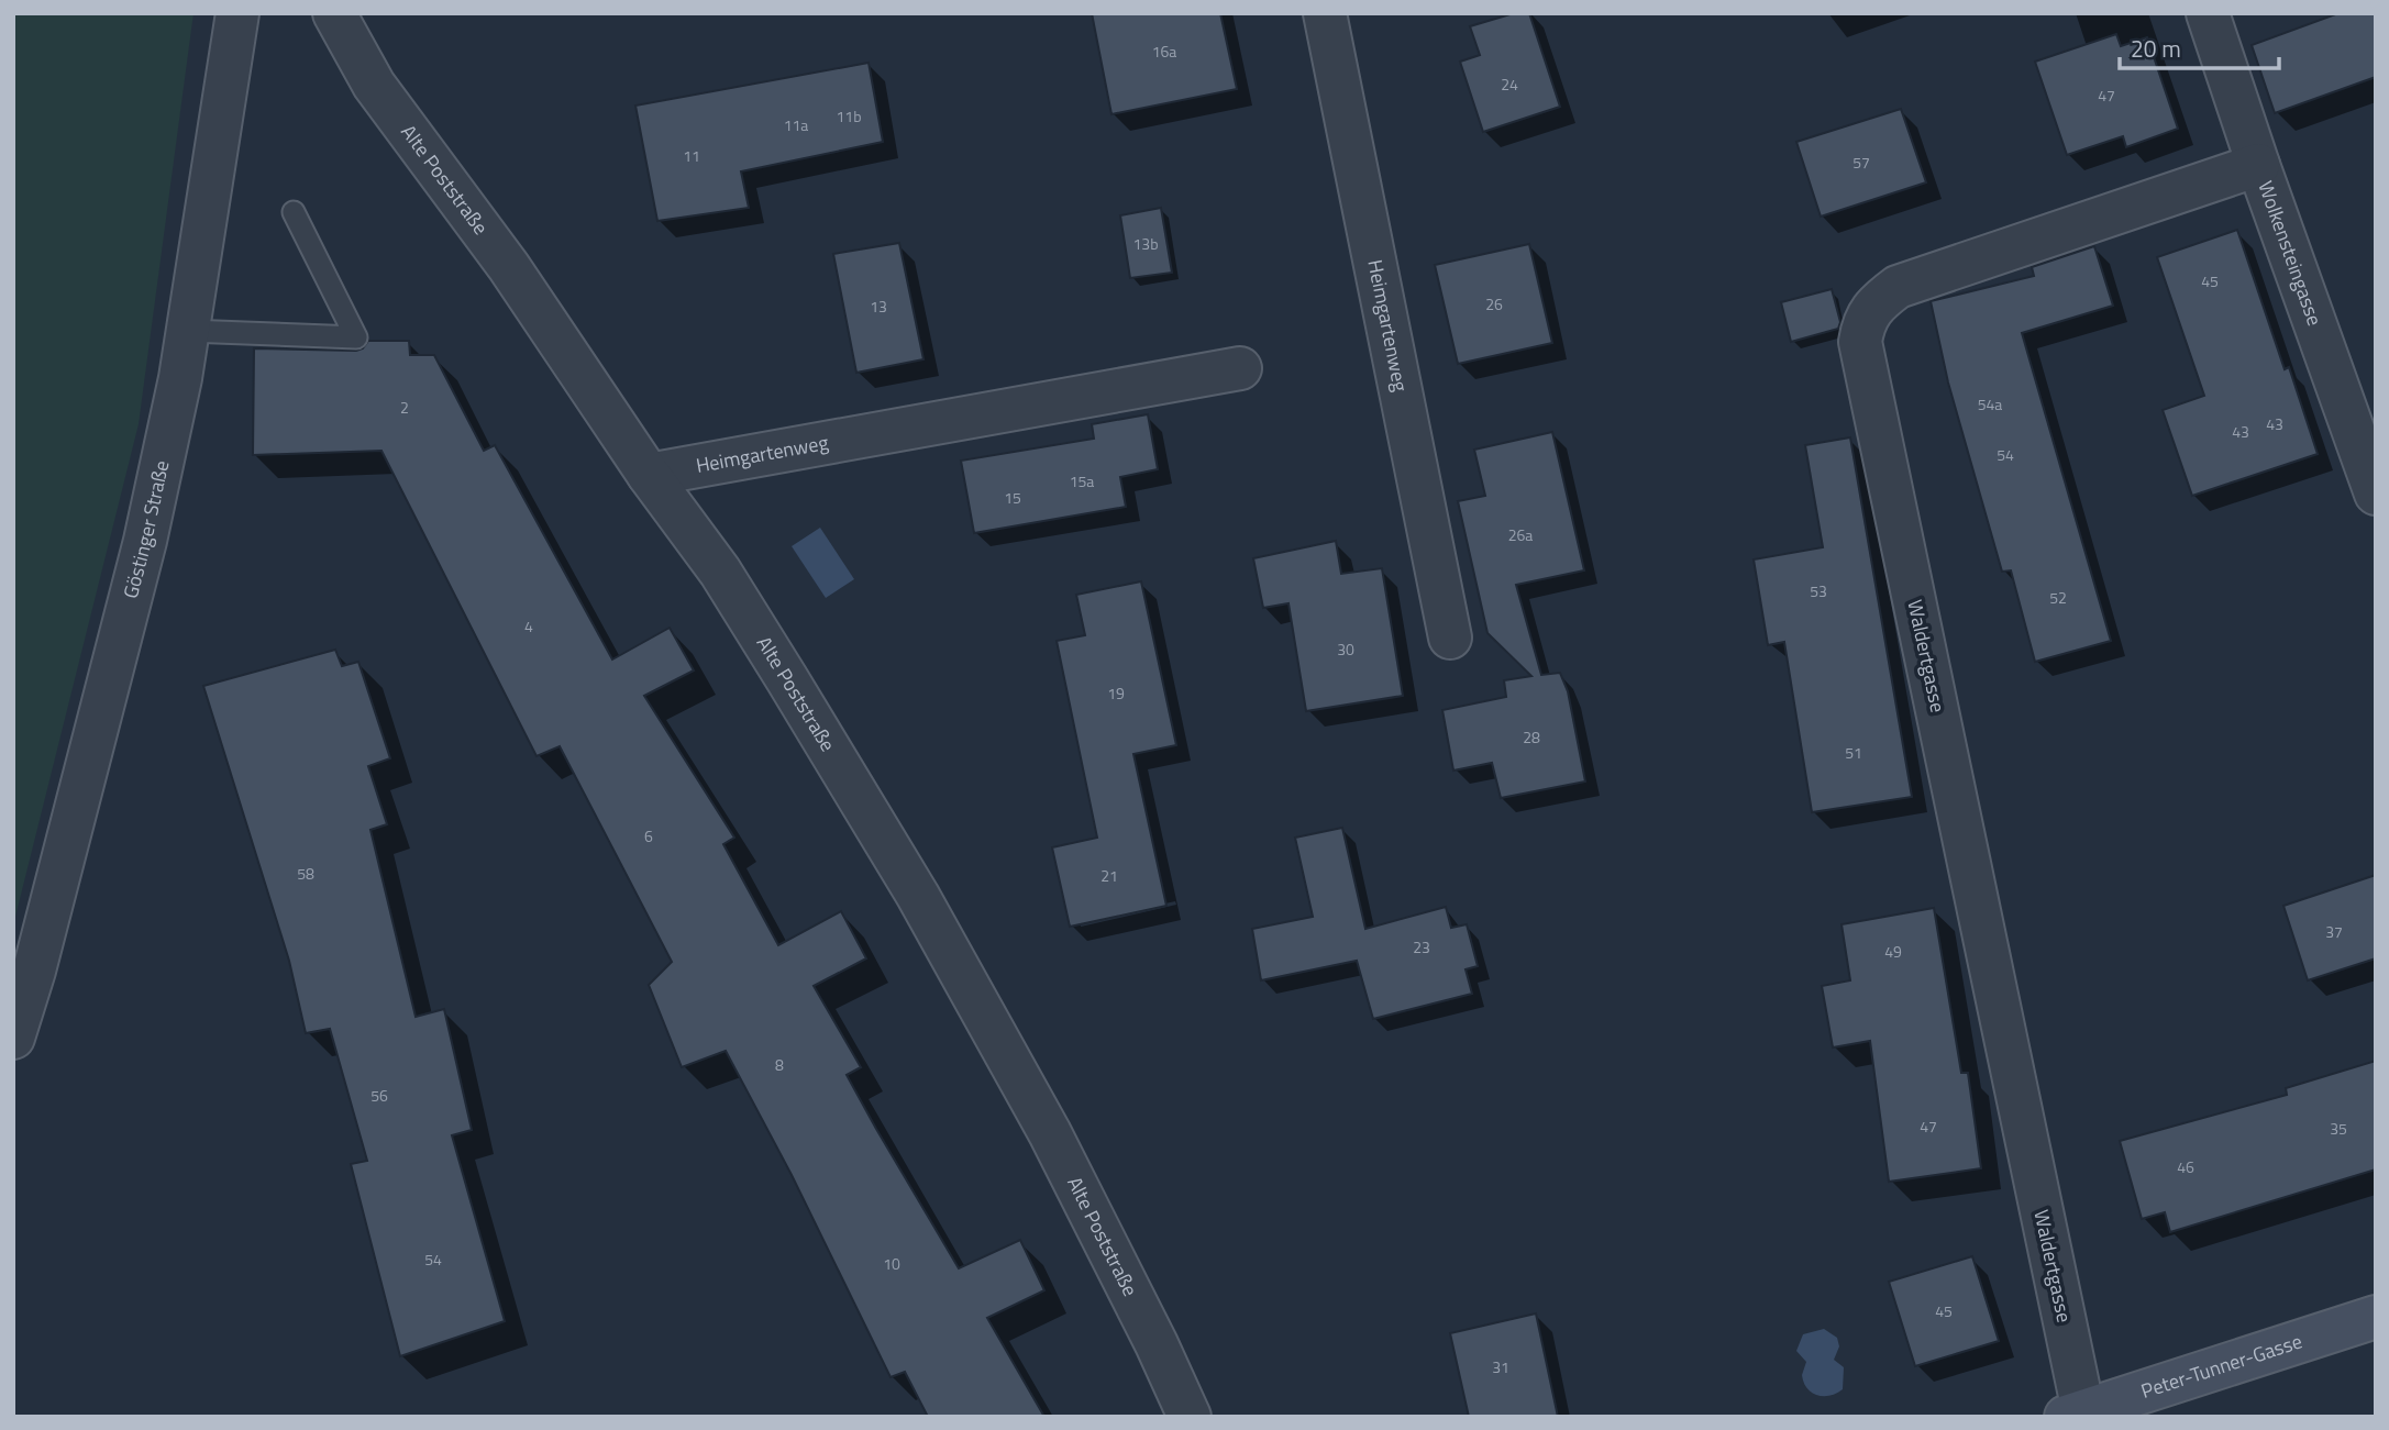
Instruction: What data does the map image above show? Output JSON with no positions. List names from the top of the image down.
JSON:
{
  "streets": {
    "main road": ["Peter-Tunner-Gasse"],
    "street": [
      "Alte Poststraße",
      "Wolkensteingasse",
      "Heimgartenweg",
      "Göstinger Straße",
      "Waldertgasse"
    ]
  },
  "crossings": [
    ["Alte Poststraße", "Heimgartenweg"],
    ["Wolkensteingasse", "Waldertgasse"],
    ["Waldertgasse", "Peter-Tunner-Gasse"]
  ],
  "house_numbers": [
    "16a",
    "24",
    "47",
    "11b",
    "11a",
    "11",
    "57",
    "13b",
    "45",
    "26",
    "13",
    "54a",
    "2",
    "43",
    "43",
    "54",
    "15a",
    "15",
    "26a",
    "53",
    "52",
    "4",
    "30",
    "19",
    "28",
    "51",
    "6",
    "58",
    "21",
    "37",
    "23",
    "49",
    "8",
    "56",
    "47",
    "35",
    "46",
    "54",
    "10",
    "45",
    "31"
  ],
  "scale_bar": "20 m"
}
